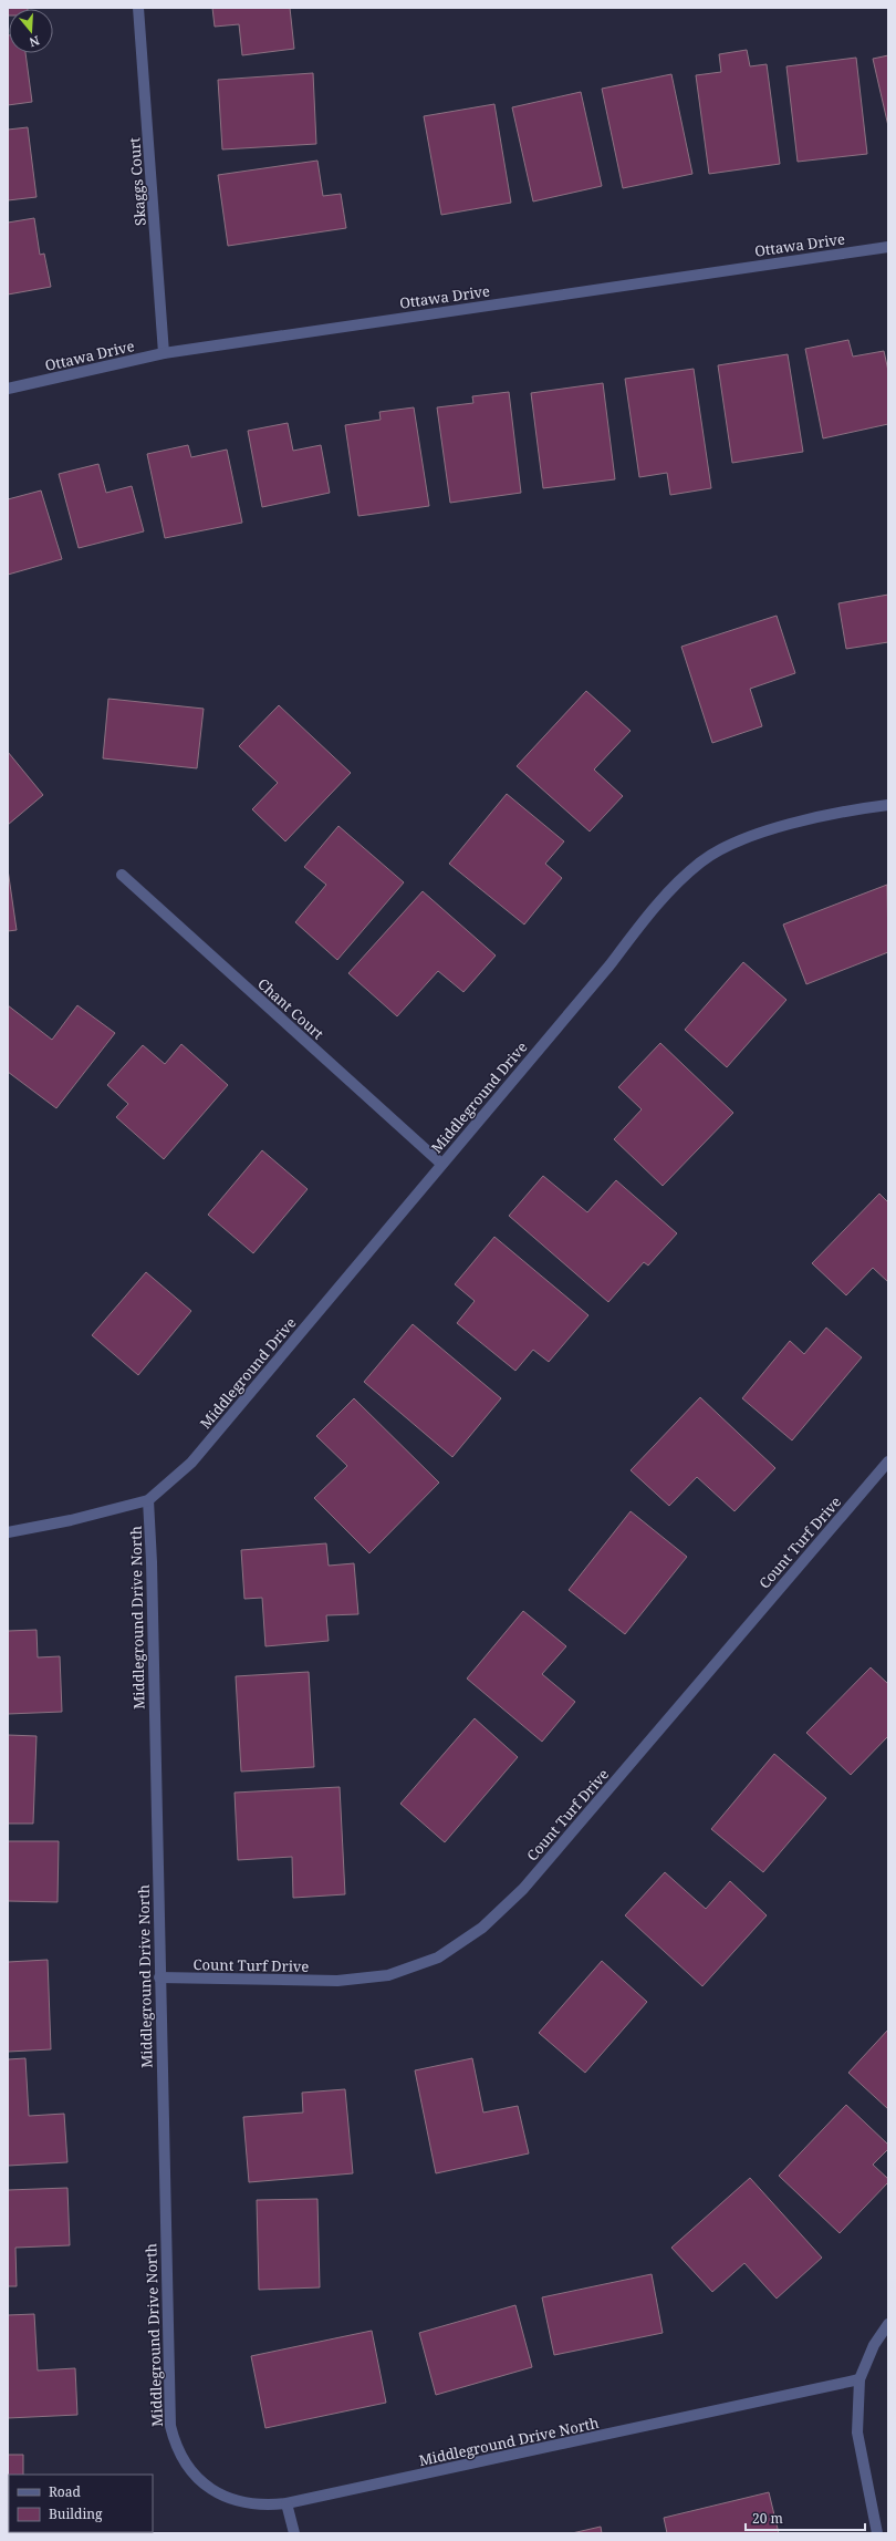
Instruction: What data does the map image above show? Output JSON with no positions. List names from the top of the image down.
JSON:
{
  "streets": {
    "street": [
      "Skaggs Court",
      "Ottawa Drive",
      "Chant Court",
      "Middleground Drive",
      "Count Turf Drive",
      "Middleground Drive North"
    ]
  },
  "crossings": [
    ["Skaggs Court", "Ottawa Drive"],
    ["Chant Court", "Middleground Drive"],
    ["Middleground Drive", "Middleground Drive North"],
    ["Count Turf Drive", "Middleground Drive North"]
  ],
  "legend": ["Road", "Building"],
  "scale_bar": "20 m",
  "north": "bottom"
}
